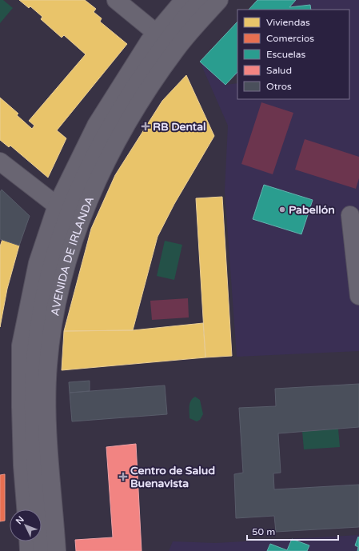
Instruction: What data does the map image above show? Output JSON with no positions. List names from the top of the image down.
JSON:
{
  "streets": {
    "street": ["AVENIDA DE IRLANDA"]
  },
  "places": {
    "health": ["RB Dental", "Centro de Salud Buenavista"],
    "other": ["Pabellón"]
  },
  "legend": [
    "Viviendas",
    "Comercios",
    "Escuelas",
    "Salud",
    "Otros"
  ],
  "scale_bar": "50 m",
  "north": "top left"
}
